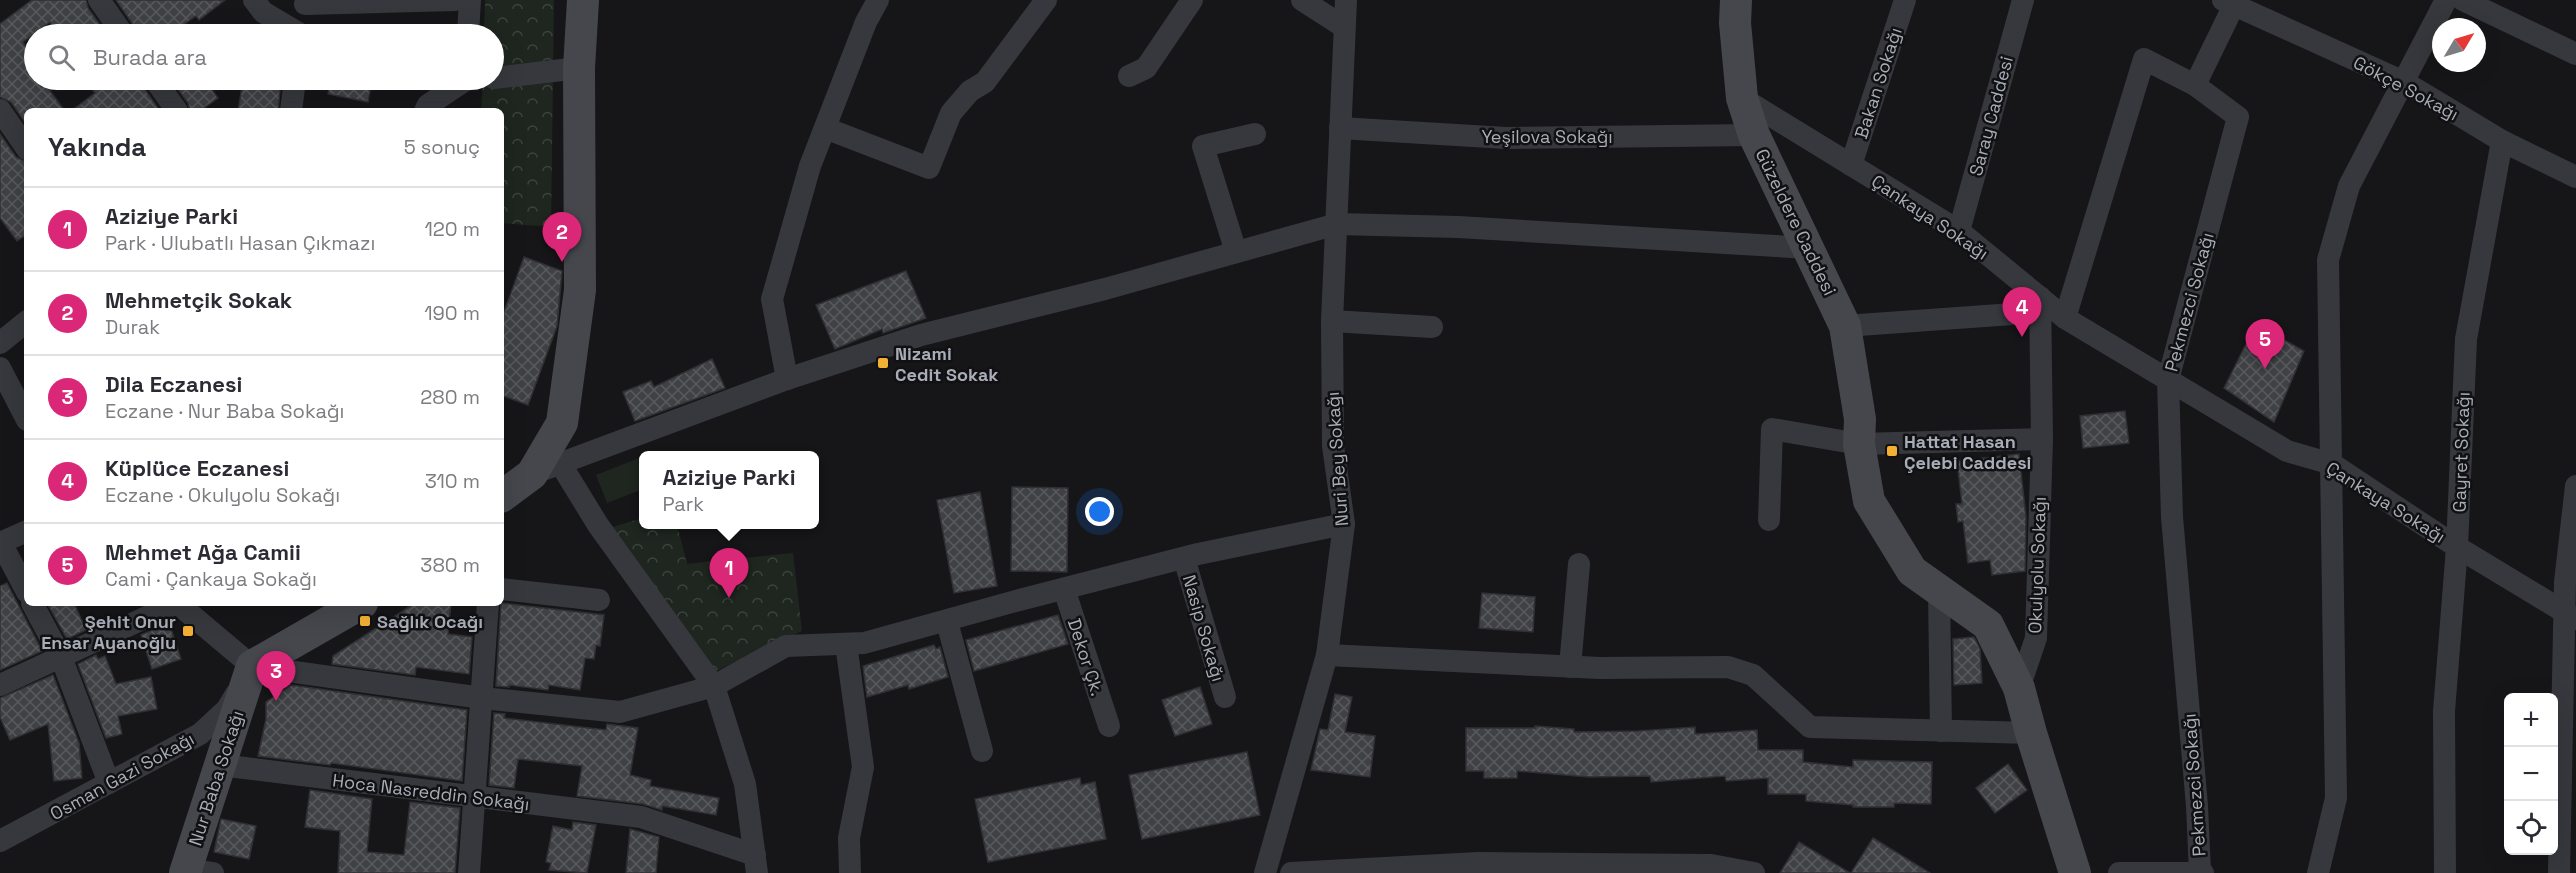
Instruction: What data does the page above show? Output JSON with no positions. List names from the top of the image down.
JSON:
{
  "streets": {
    "street": [
      "Bakan Sokağı",
      "Gökçe Sokağı",
      "Saray Caddesi",
      "Yeşilova Sokağı",
      "Çankaya Sokağı",
      "Güzeldere Caddesi",
      "Pekmezci Sokağı",
      "Gayret Sokağı",
      "Nuri Bey Sokağı",
      "Okulyolu Sokağı",
      "Nasip Sokağı",
      "Dekor Çk.",
      "Osman Gazi Sokağı",
      "Nur Baba Sokağı",
      "Hoca Nasreddin Sokağı"
    ]
  },
  "crossings": [
    ["Bakan Sokağı", "Çankaya Sokağı"],
    ["Gökçe Sokağı", "Pekmezci Sokağı"],
    ["Gökçe Sokağı", "Gayret Sokağı"],
    ["Saray Caddesi", "Çankaya Sokağı"],
    ["Yeşilova Sokağı", "Güzeldere Caddesi"],
    ["Yeşilova Sokağı", "Nuri Bey Sokağı"],
    ["Çankaya Sokağı", "Güzeldere Caddesi"],
    ["Çankaya Sokağı", "Pekmezci Sokağı"],
    ["Çankaya Sokağı", "Gayret Sokağı"],
    ["Çankaya Sokağı", "Okulyolu Sokağı"],
    ["Güzeldere Caddesi", "Okulyolu Sokağı"],
    ["Osman Gazi Sokağı", "Nur Baba Sokağı"],
    ["Nur Baba Sokağı", "Hoca Nasreddin Sokağı"]
  ],
  "places": {
    "transit": [
      "Nizami Cedit Sokak",
      "Hattat Hasan Çelebi Caddesi",
      "Sağlık Ocağı",
      "Şehit Onur Ensar Ayanoğlu"
    ]
  },
  "north": "top right",
  "page": {
    "search": "Burada ara",
    "heading": ["Yakında", "5 sonuç"],
    "list": [
      {
        "mark": "1",
        "name": "Aziziye Parki",
        "note": "Park · Ulubatlı Hasan Çıkmazı",
        "value": "120 m"
      },
      {
        "mark": "2",
        "name": "Mehmetçik Sokak",
        "note": "Durak",
        "value": "190 m"
      },
      {
        "mark": "3",
        "name": "Dila Eczanesi",
        "note": "Eczane · Nur Baba Sokağı",
        "value": "280 m"
      },
      {
        "mark": "4",
        "name": "Küplüce Eczanesi",
        "note": "Eczane · Okulyolu Sokağı",
        "value": "310 m"
      },
      {
        "mark": "5",
        "name": "Mehmet Ağa Camii",
        "note": "Cami · Çankaya Sokağı",
        "value": "380 m"
      }
    ],
    "pins": [
      "2",
      "4",
      "5",
      "1",
      "3"
    ],
    "popup": ["Aziziye Parki", "Park"],
    "map_buttons": ["+", "−"]
  }
}
